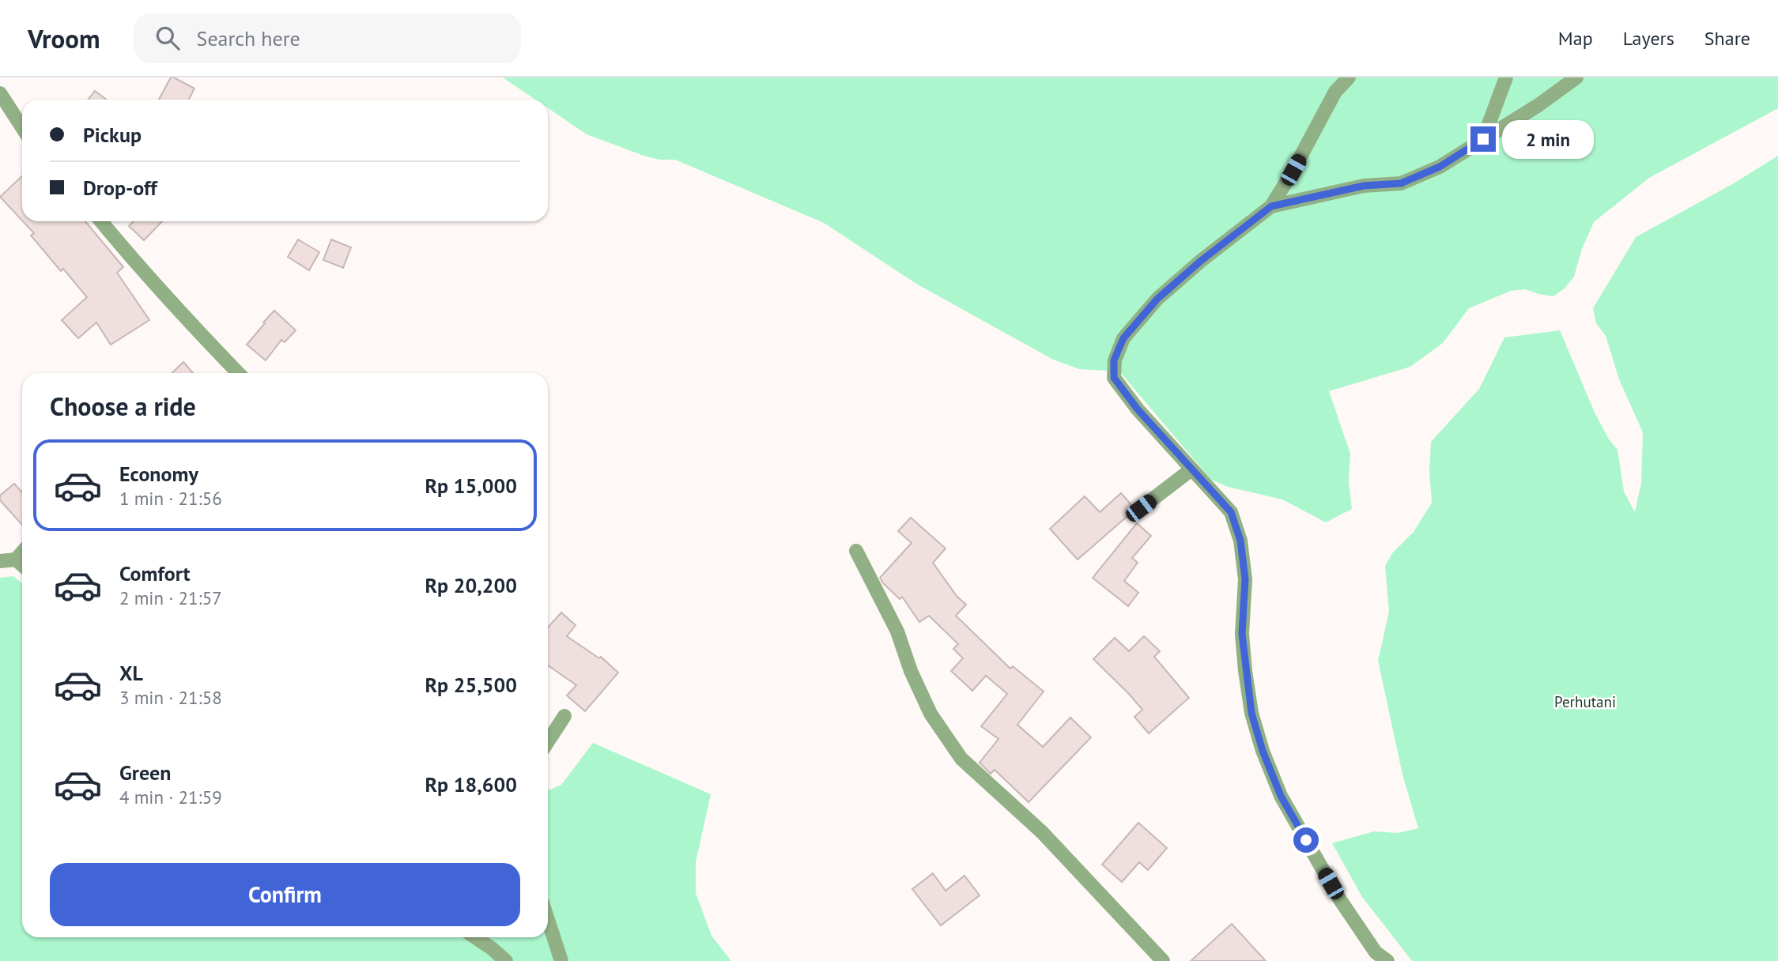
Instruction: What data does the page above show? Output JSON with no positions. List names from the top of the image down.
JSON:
{
  "parks": ["Perhutani"],
  "page": {
    "header": "Vroom",
    "search": "Search here",
    "nav": ["Map", "Layers", "Share"],
    "banner": ["Pickup", "Drop-off"],
    "bubble": "2 min",
    "heading": "Choose a ride",
    "list": [
      {
        "name": "Economy",
        "note": "1 min · 21:56",
        "value": "Rp 15,000"
      },
      {
        "name": "Comfort",
        "note": "2 min · 21:57",
        "value": "Rp 20,200"
      },
      {
        "name": "XL",
        "note": "3 min · 21:58",
        "value": "Rp 25,500"
      },
      {
        "name": "Green",
        "note": "4 min · 21:59",
        "value": "Rp 18,600"
      }
    ],
    "buttons": "Confirm"
  }
}
